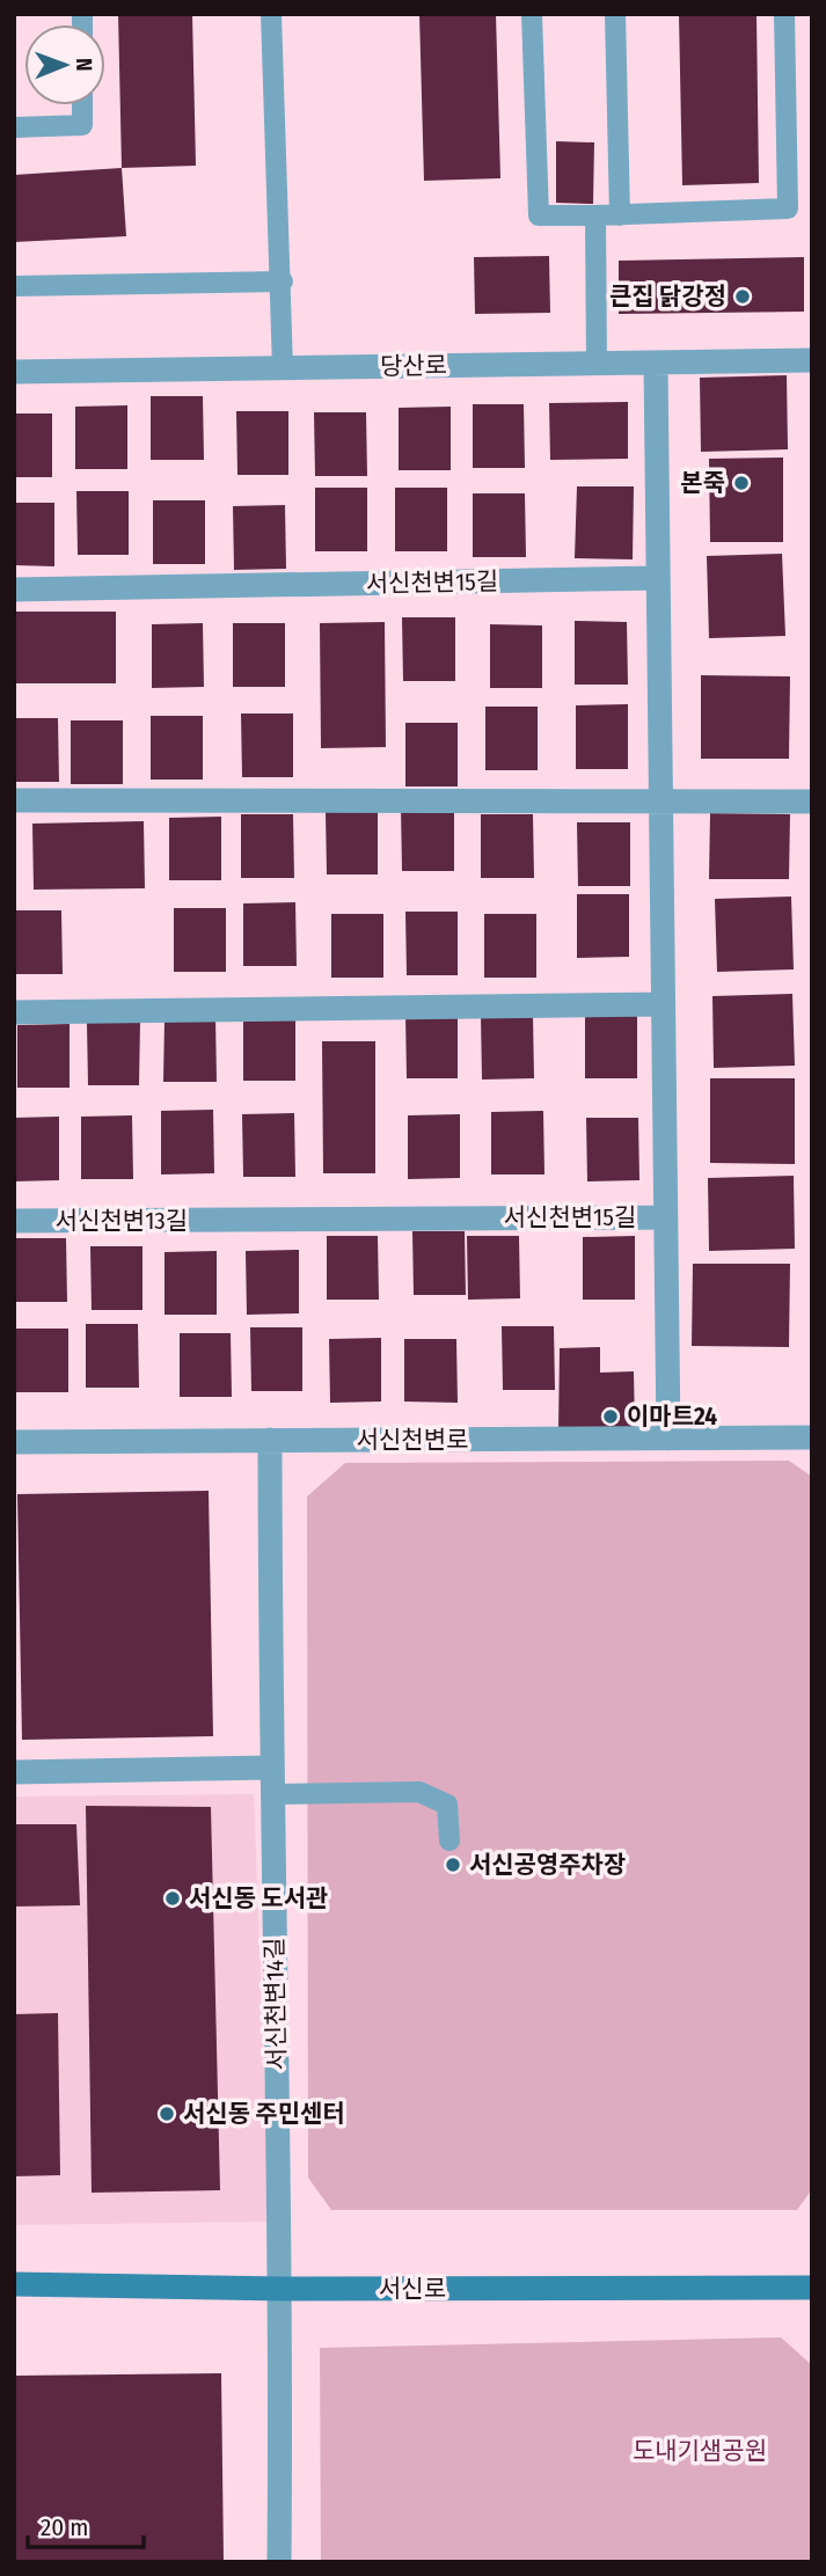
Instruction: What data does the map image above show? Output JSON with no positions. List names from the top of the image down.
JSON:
{
  "streets": {
    "street": [
      "당산로",
      "서신천변15길",
      "서신천변13길",
      "서신천변로",
      "서신천변14길",
      "서신로"
    ]
  },
  "crossings": [
    ["당산로", "서신천변15길"],
    ["서신천변15길", "서신천변13길"],
    ["서신천변15길", "서신천변로"],
    ["서신천변로", "서신천변14길"],
    ["서신천변14길", "서신로"]
  ],
  "parks": ["도내기샘공원"],
  "places": [
    "큰집 닭강정",
    "본죽",
    "이마트24",
    "서신공영주차장",
    "서신동 도서관",
    "서신동 주민센터"
  ],
  "scale_bar": "20 m",
  "north": "right"
}
